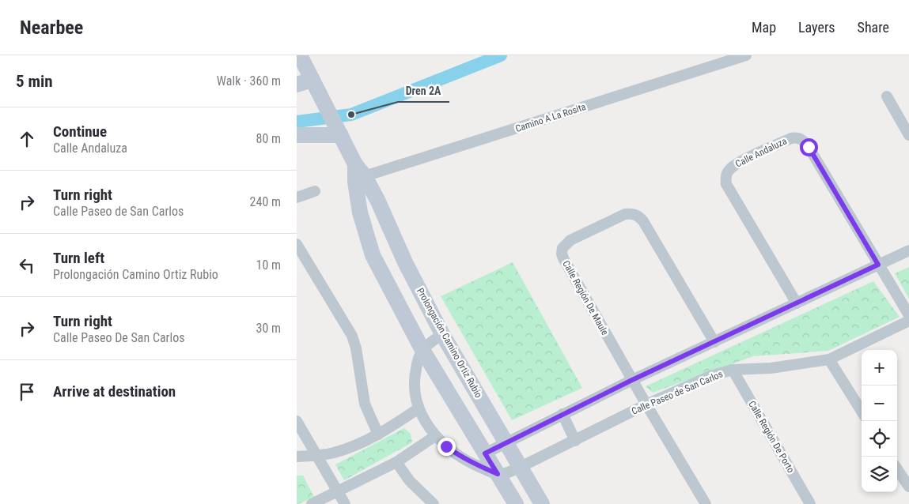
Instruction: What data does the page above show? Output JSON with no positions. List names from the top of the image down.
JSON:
{
  "streets": {
    "street": [
      "Camino A La Rosita",
      "Calle Andaluza",
      "Calle Región De Maule",
      "Prolongación Camino Ortiz Rubio",
      "Calle Paseo de San Carlos",
      "Calle Región De Porto"
    ]
  },
  "crossings": [
    ["Camino A La Rosita", "Prolongación Camino Ortiz Rubio"],
    ["Calle Región De Maule", "Calle Paseo de San Carlos"],
    ["Prolongación Camino Ortiz Rubio", "Calle Paseo de San Carlos"],
    ["Calle Paseo de San Carlos", "Calle Región De Porto"]
  ],
  "places": ["Dren 2A"],
  "page": {
    "header": "Nearbee",
    "nav": ["Map", "Layers", "Share"],
    "heading": ["5 min", "Walk · 360 m"],
    "list": [
      ["Continue", "Calle Andaluza", "80 m"],
      ["Turn right", "Calle Paseo de San Carlos", "240 m"],
      ["Turn left", "Prolongación Camino Ortiz Rubio", "10 m"],
      ["Turn right", "Calle Paseo De San Carlos", "30 m"],
      "Arrive at destination"
    ],
    "map_buttons": ["+", "−"]
  }
}
